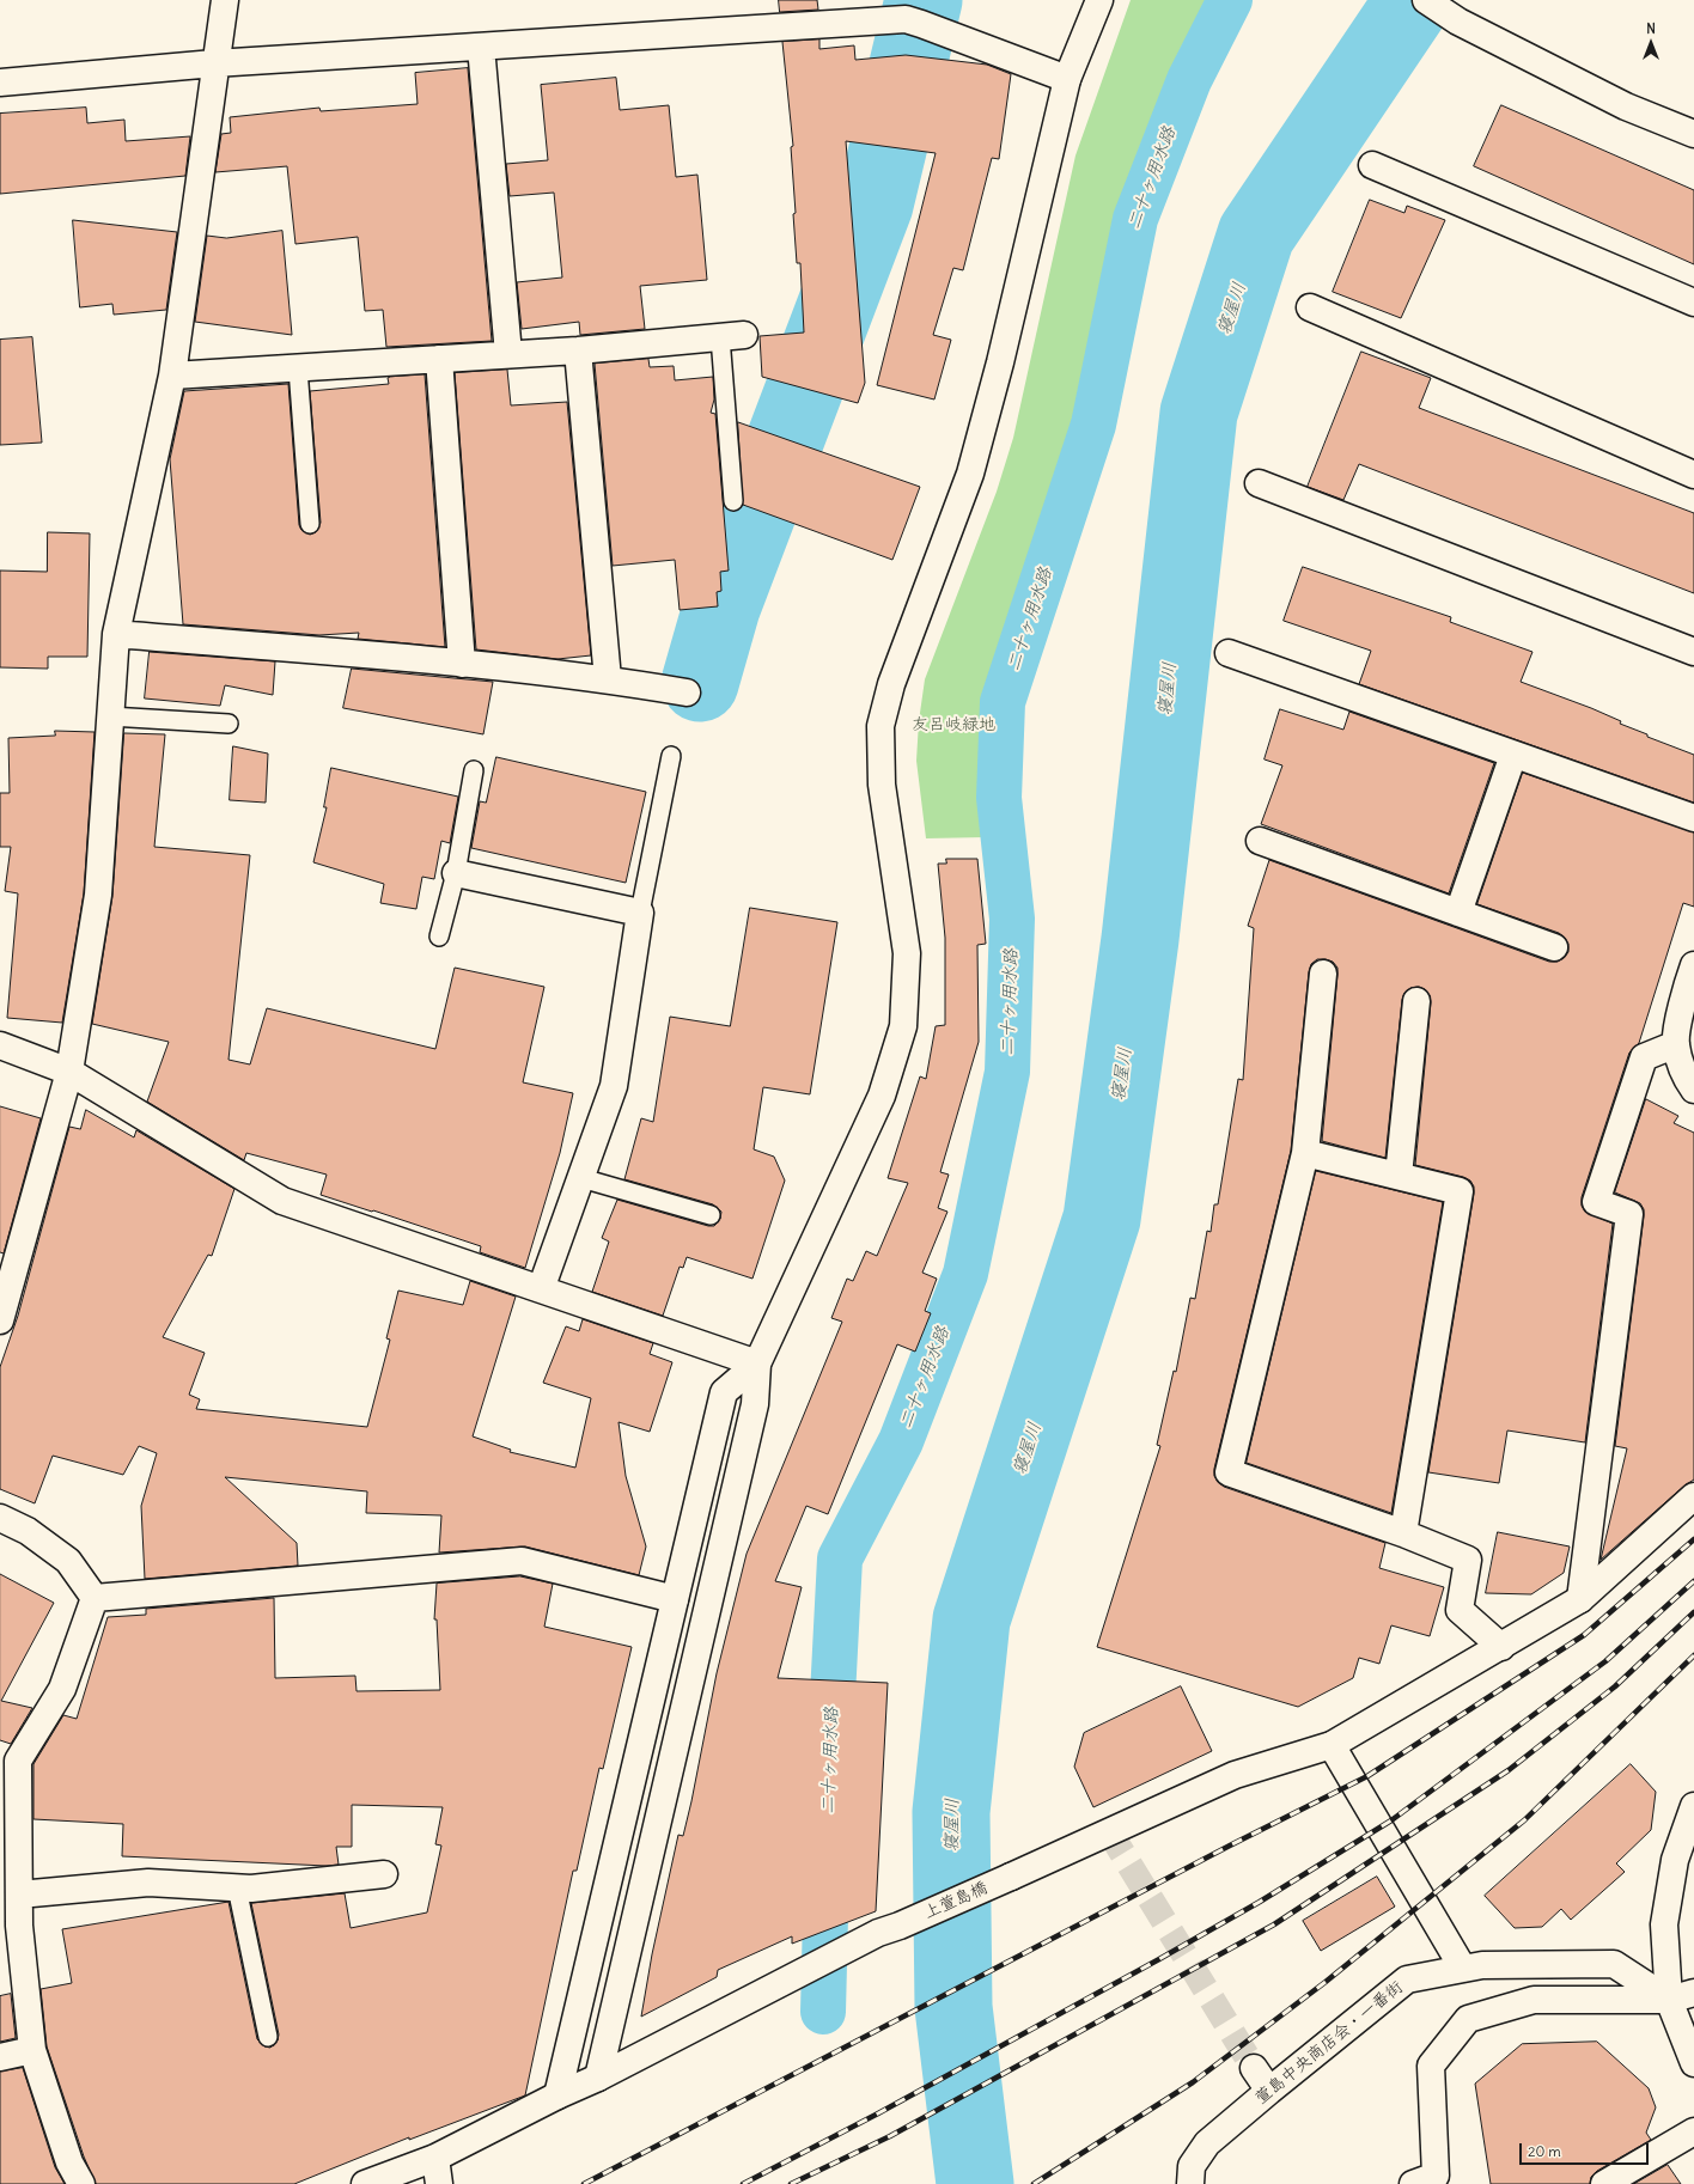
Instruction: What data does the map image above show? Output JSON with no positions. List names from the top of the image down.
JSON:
{
  "streets": {
    "street": ["上萱島橋", "萱島中央商店会・一番街"]
  },
  "water": ["二十ヶ用水路", "寝屋川"],
  "parks": ["友呂岐緑地"],
  "scale_bar": "20 m",
  "north": "top"
}
